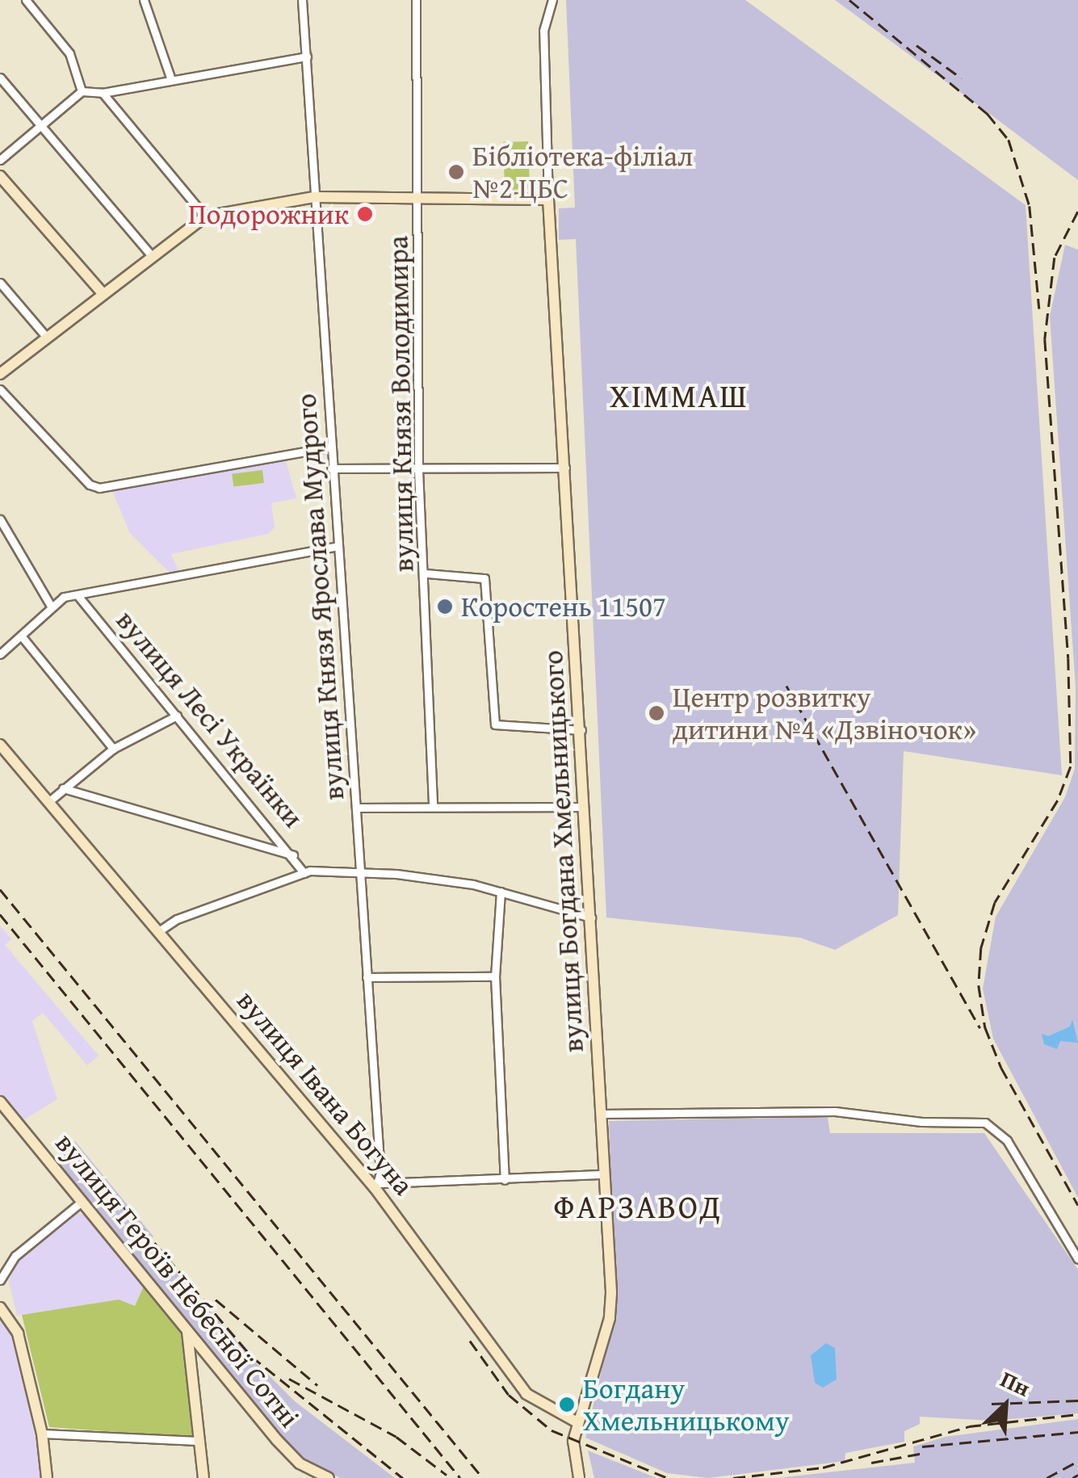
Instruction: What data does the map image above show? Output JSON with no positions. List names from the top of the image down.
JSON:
{
  "streets": {
    "street": [
      "вулиця Князя Володимира",
      "вулиця Князя Ярослава Мудрого",
      "вулиця Лесі Українки",
      "вулиця Богдана Хмельницького",
      "вулиця Івана Богуна",
      "вулиця Героїв Небесної Сотні"
    ]
  },
  "crossings": [
    ["вулиця Князя Ярослава Мудрого", "вулиця Івана Богуна"],
    ["вулиця Богдана Хмельницького", "вулиця Івана Богуна"]
  ],
  "districts": ["ХІММАШ", "ФАРЗАВОД"],
  "places": [
    "Бібліотека-філіал №2 ЦБС",
    "Подорожник",
    "Коростень 11507",
    "Центр розвитку дитини №4 «Дзвіночок»",
    "Богдану Хмельницькому"
  ],
  "north": "top right"
}
